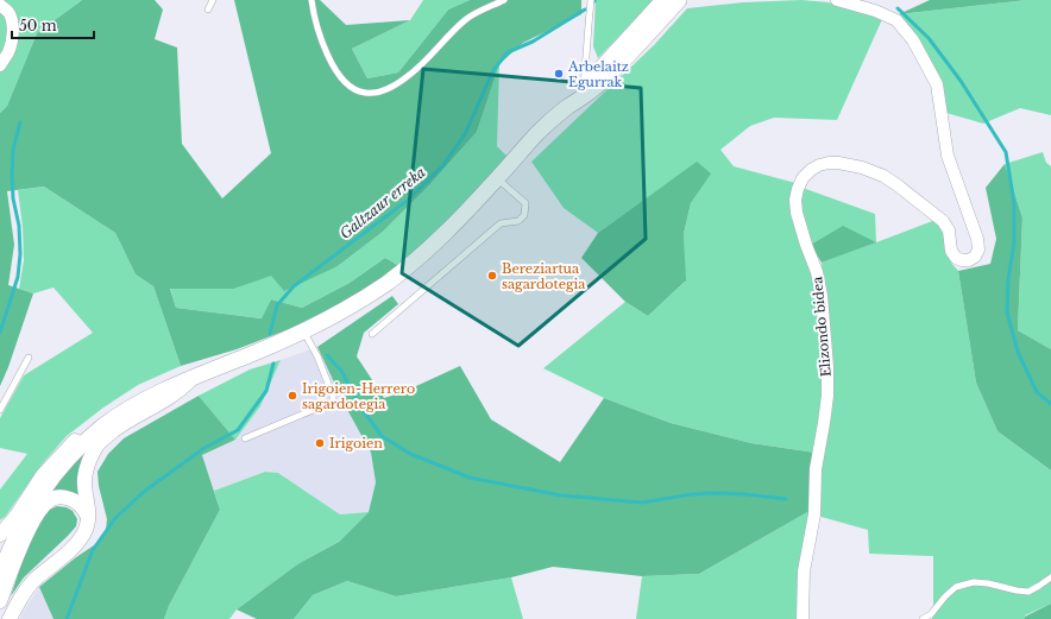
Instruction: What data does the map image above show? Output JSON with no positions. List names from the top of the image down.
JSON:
{
  "streets": {
    "street": ["Elizondo bidea"]
  },
  "water": ["Galtzaur erreka"],
  "places": [
    "Arbelaitz Egurrak",
    "Bereziartua sagardotegia",
    "Irigoien-Herrero sagardotegia",
    "Irigoien"
  ],
  "scale_bar": "50 m"
}
